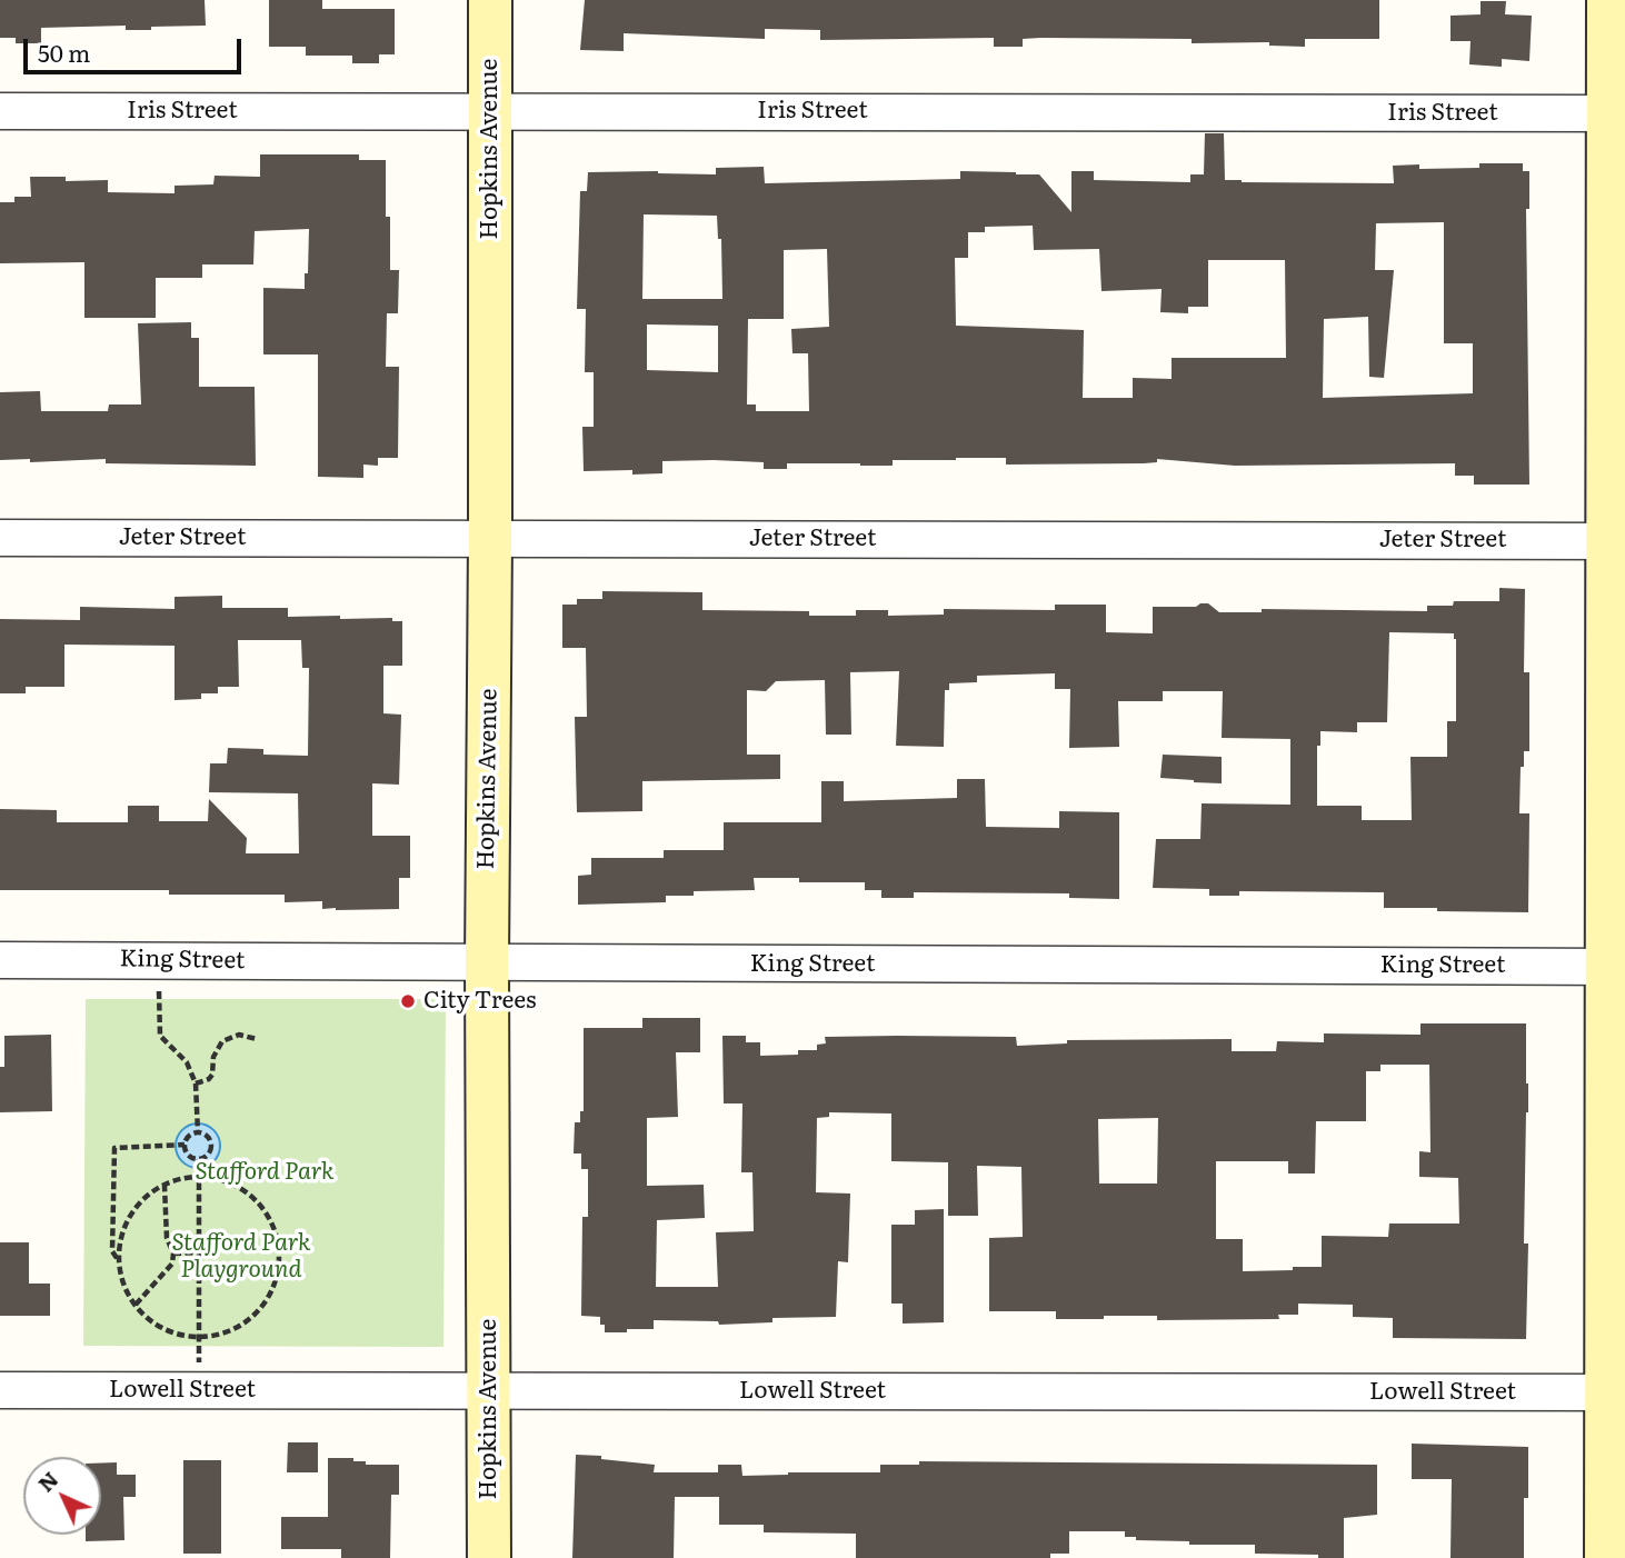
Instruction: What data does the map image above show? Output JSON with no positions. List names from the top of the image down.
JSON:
{
  "streets": {
    "street": [
      "Iris Street",
      "Hopkins Avenue",
      "Jeter Street",
      "King Street",
      "Lowell Street"
    ]
  },
  "crossings": [
    ["Iris Street", "Hopkins Avenue"],
    ["Hopkins Avenue", "Jeter Street"],
    ["Hopkins Avenue", "King Street"],
    ["Hopkins Avenue", "Lowell Street"]
  ],
  "parks": ["Stafford Park", "Stafford Park Playground"],
  "places": ["City Trees"],
  "scale_bar": "50 m",
  "north": "top left"
}
